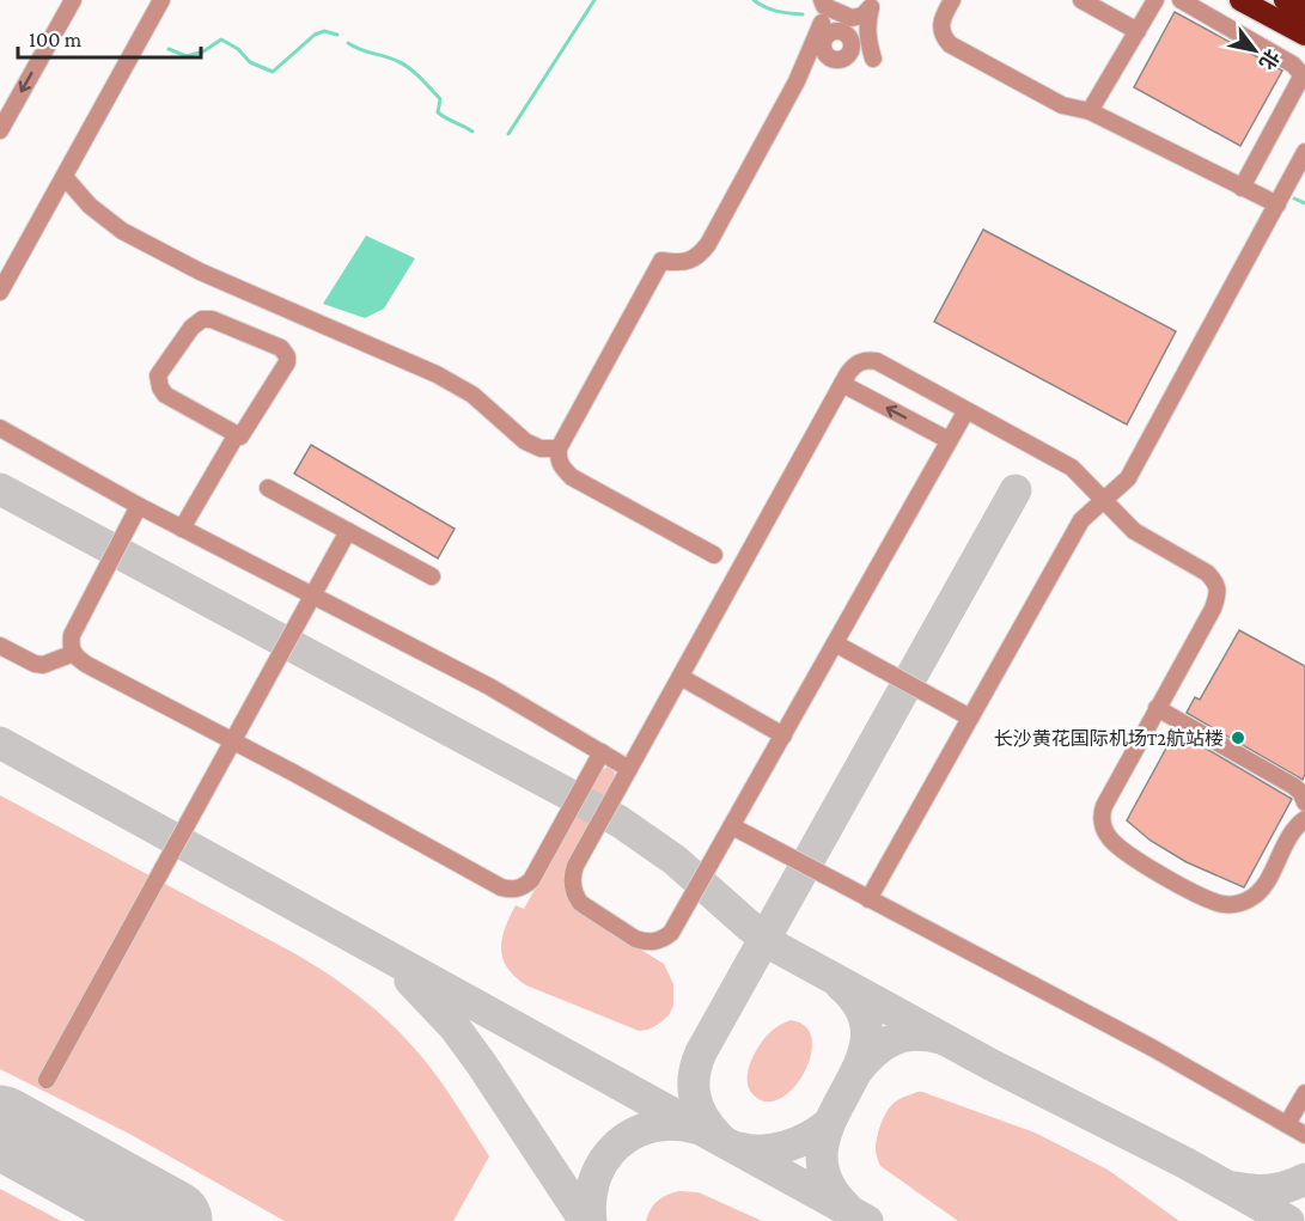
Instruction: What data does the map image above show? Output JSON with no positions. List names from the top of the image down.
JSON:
{
  "places": ["长沙黄花国际机场T2航站楼"],
  "scale_bar": "100 m",
  "north": "bottom right"
}
